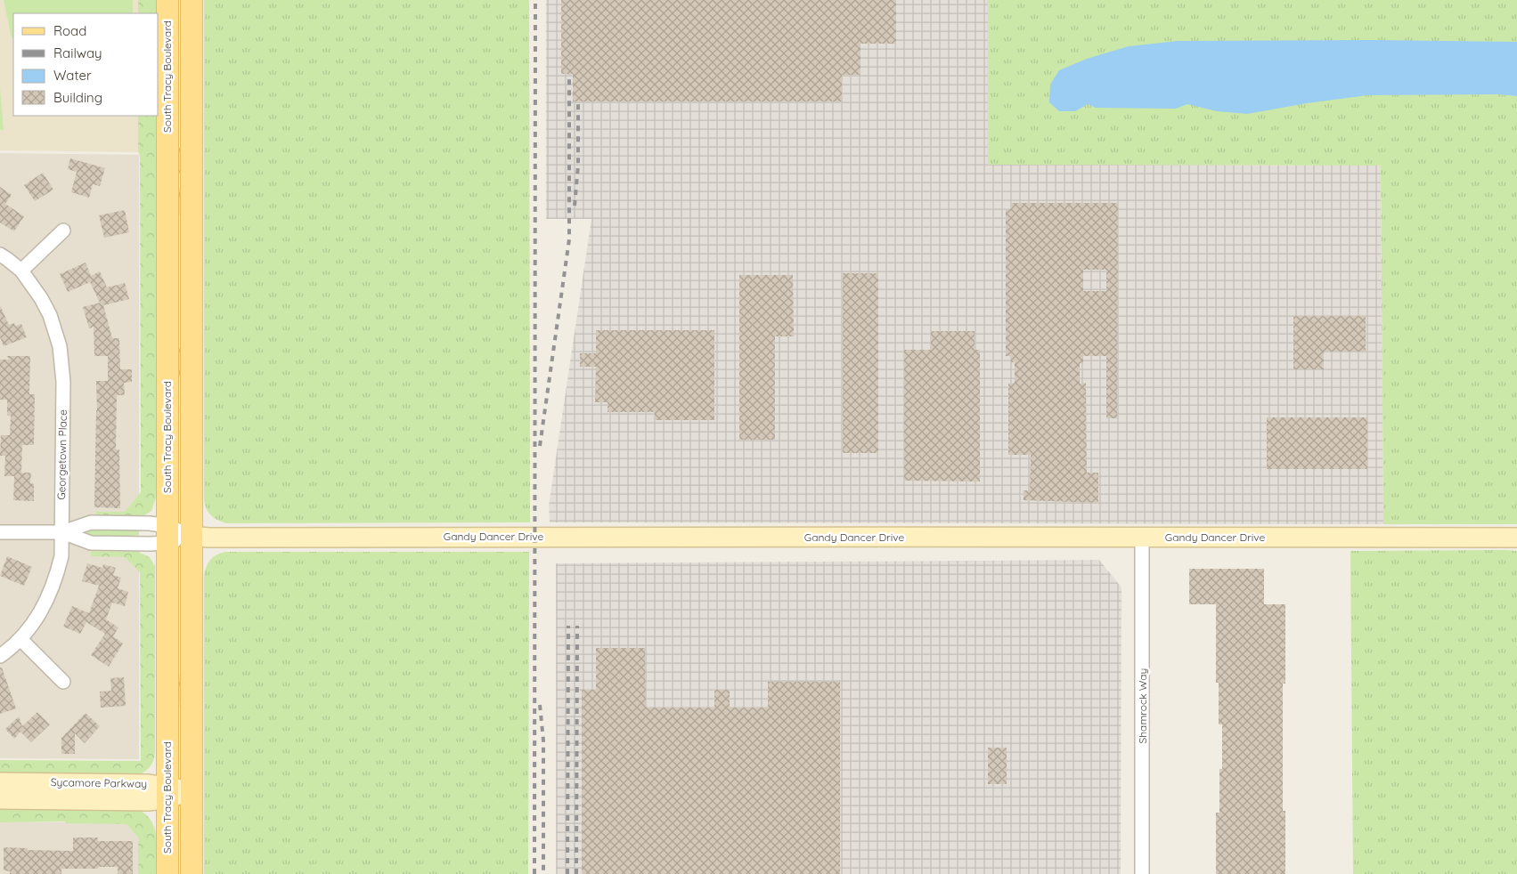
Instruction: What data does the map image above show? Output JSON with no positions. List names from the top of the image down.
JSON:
{
  "streets": {
    "main road": ["South Tracy Boulevard"],
    "street": [
      "Georgetown Place",
      "Gandy Dancer Drive",
      "Shamrock Way",
      "Sycamore Parkway"
    ]
  },
  "crossings": [
    ["South Tracy Boulevard", "Sycamore Parkway"],
    ["Gandy Dancer Drive", "Shamrock Way"]
  ],
  "legend": [
    "Road",
    "Railway",
    "Water",
    "Building"
  ]
}
